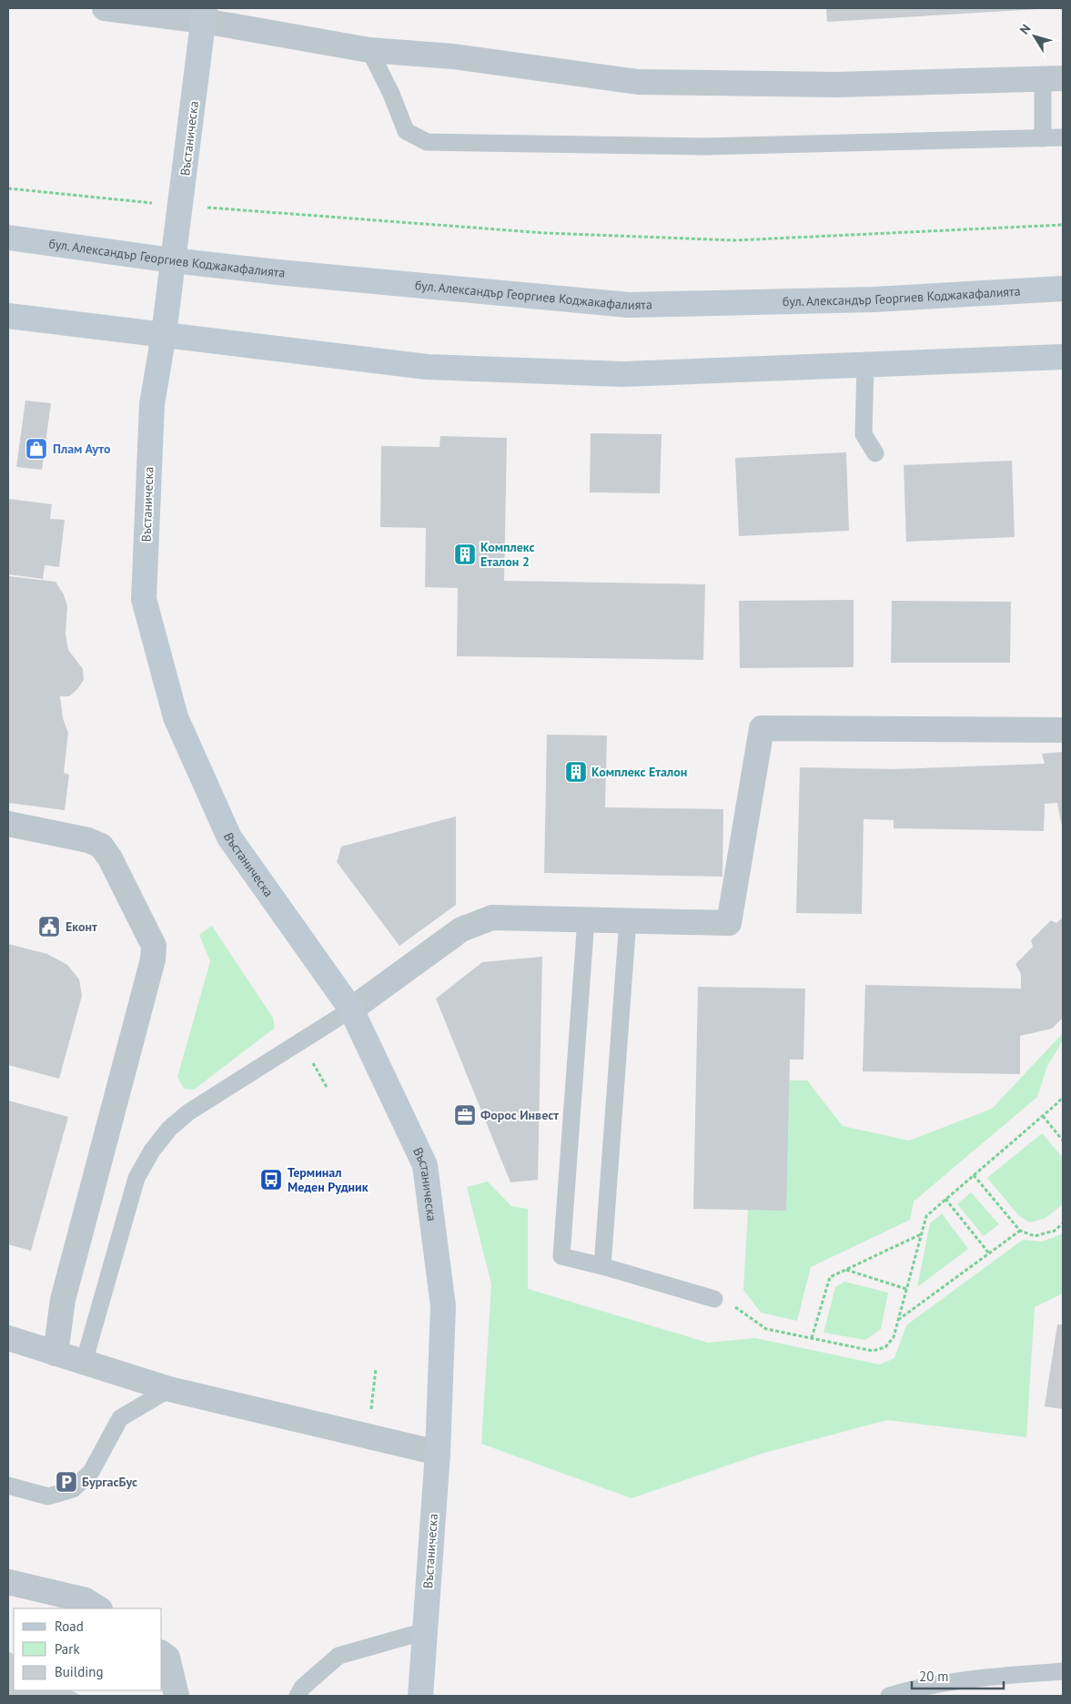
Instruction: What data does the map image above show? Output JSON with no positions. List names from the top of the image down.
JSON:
{
  "streets": {
    "main road": ["Въстаническа", "бул. Александър Георгиев Коджакафалията"]
  },
  "crossings": [
    ["Въстаническа", "бул. Александър Георгиев Коджакафалията"]
  ],
  "places": {
    "shop": ["Плам Ауто"],
    "building": ["Комплекс Еталон 2", "Комплекс Еталон"],
    "public building": ["Еконт"],
    "office": ["Форос Инвест"],
    "bus stop": ["Терминал Меден Рудник"],
    "parking": ["БургасБус"]
  },
  "legend": ["Road", "Park", "Building"],
  "scale_bar": "20 m",
  "north": "top left"
}
